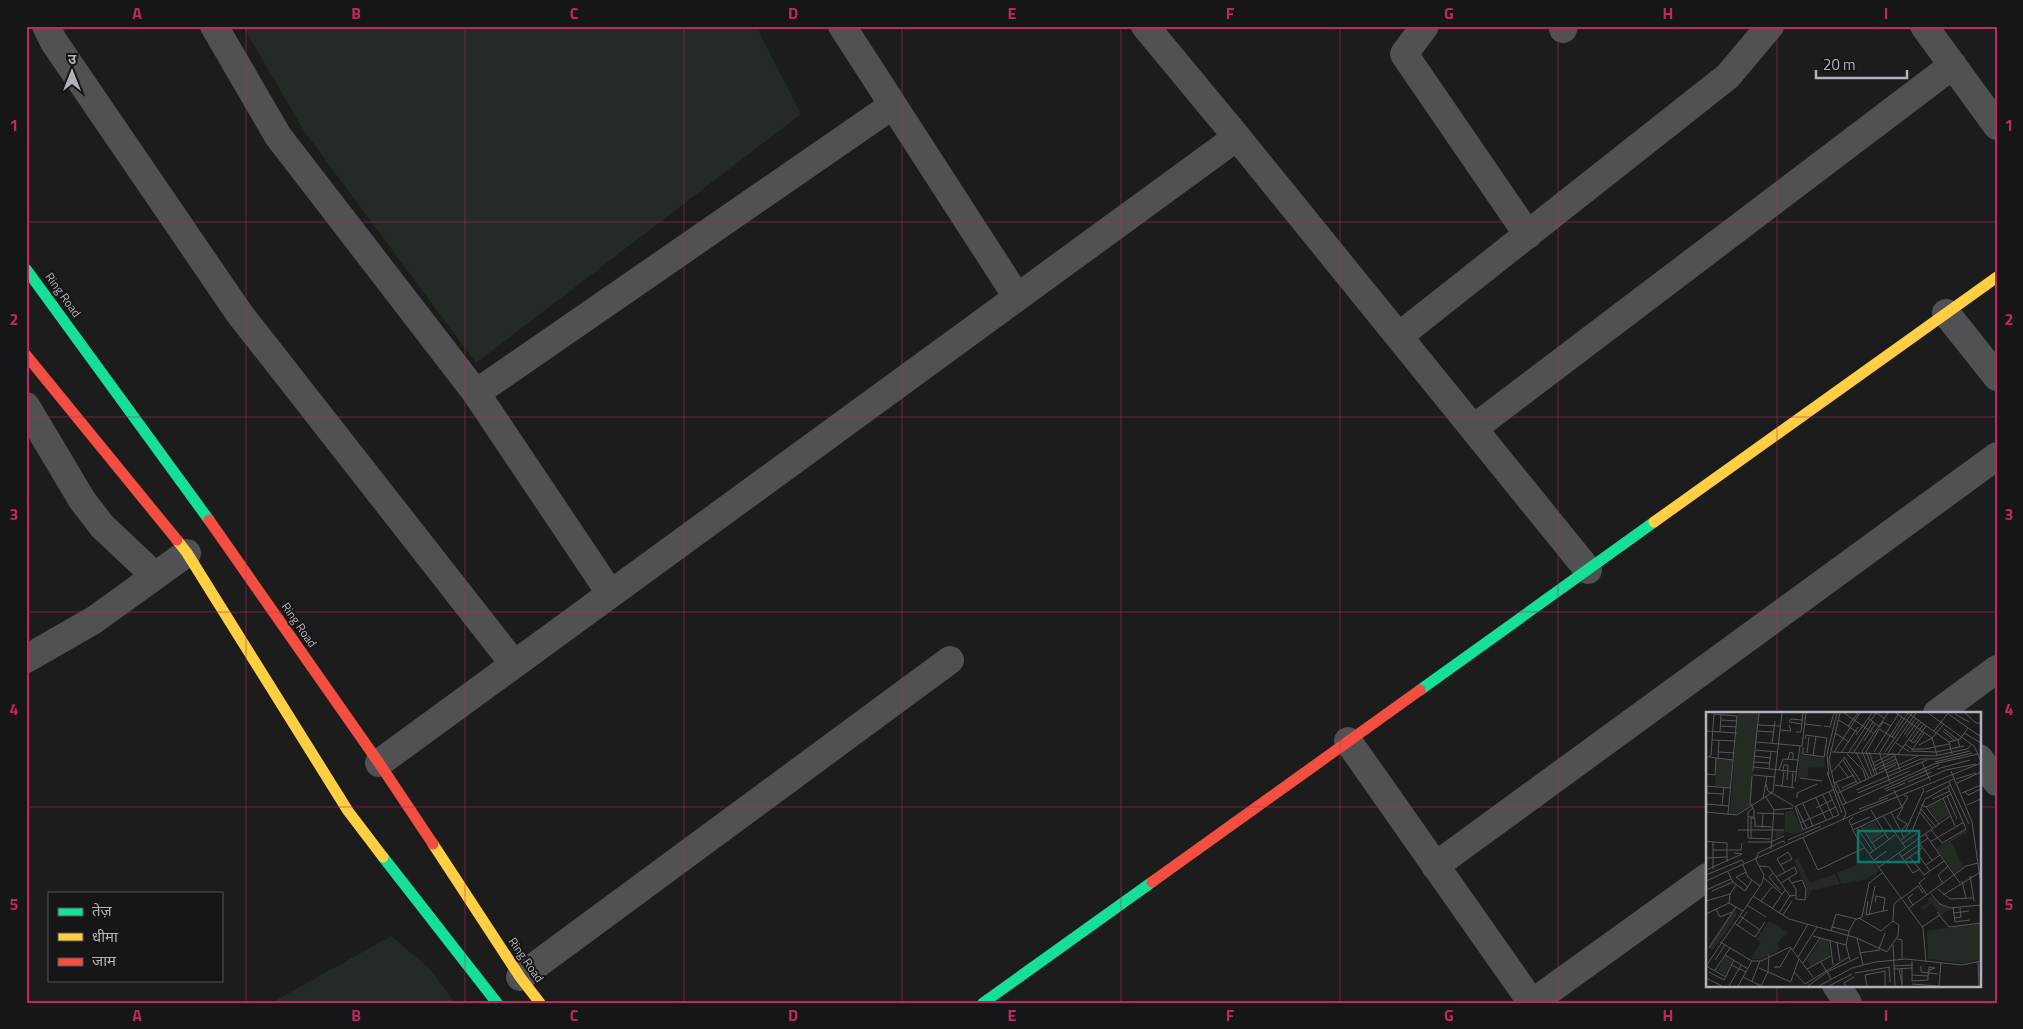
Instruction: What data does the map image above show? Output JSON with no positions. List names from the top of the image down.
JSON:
{
  "streets": {
    "street": ["Ring Road"]
  },
  "legend": ["तेज़", "धीमा", "जाम"],
  "scale_bar": "20 m",
  "north": "top",
  "grid": {
    "columns": [
      "A",
      "B",
      "C",
      "D",
      "E",
      "F",
      "G",
      "H",
      "I"
    ],
    "rows": [
      "1",
      "2",
      "3",
      "4",
      "5"
    ]
  }
}
